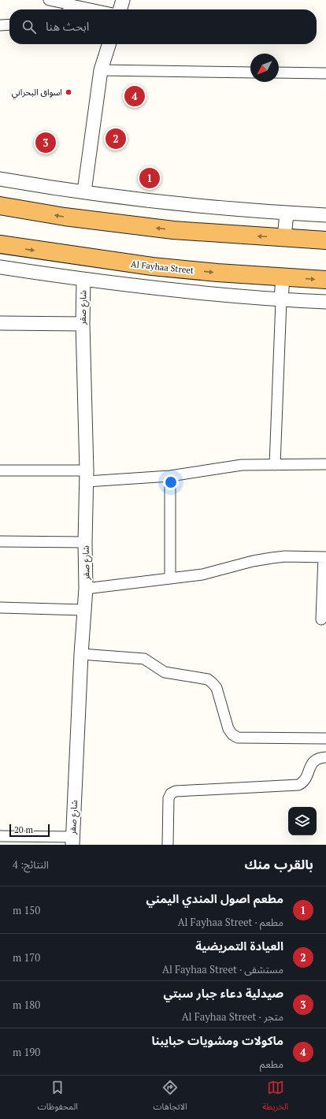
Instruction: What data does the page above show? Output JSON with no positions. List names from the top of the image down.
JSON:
{
  "streets": {
    "highway": ["Al Fayhaa Street"],
    "street": ["شارع صقر"]
  },
  "places": ["اسواق البحراني"],
  "scale_bar": "20 m",
  "north": "bottom left",
  "page": {
    "search": "ابحث هنا",
    "pins": [
      "4",
      "2",
      "3",
      "1"
    ],
    "scale": "20 m",
    "heading": ["بالقرب منك", "النتائج: 4"],
    "list": [
      {
        "mark": "1",
        "name": "مطعم اصول المندي اليمني",
        "note": "مطعم · Al Fayhaa Street",
        "value": "150 m"
      },
      {
        "mark": "2",
        "name": "العيادة التمريضية",
        "note": "مستشفى · Al Fayhaa Street",
        "value": "170 m"
      },
      {
        "mark": "3",
        "name": "صيدلية دعاء جبار سبتي",
        "note": "متجر · Al Fayhaa Street",
        "value": "180 m"
      },
      {
        "mark": "4",
        "name": "ماكولات ومشويات حبايبنا",
        "note": "مطعم",
        "value": "190 m"
      }
    ],
    "nav": ["الخريطة", "الاتجاهات", "المحفوظات"]
  }
}
